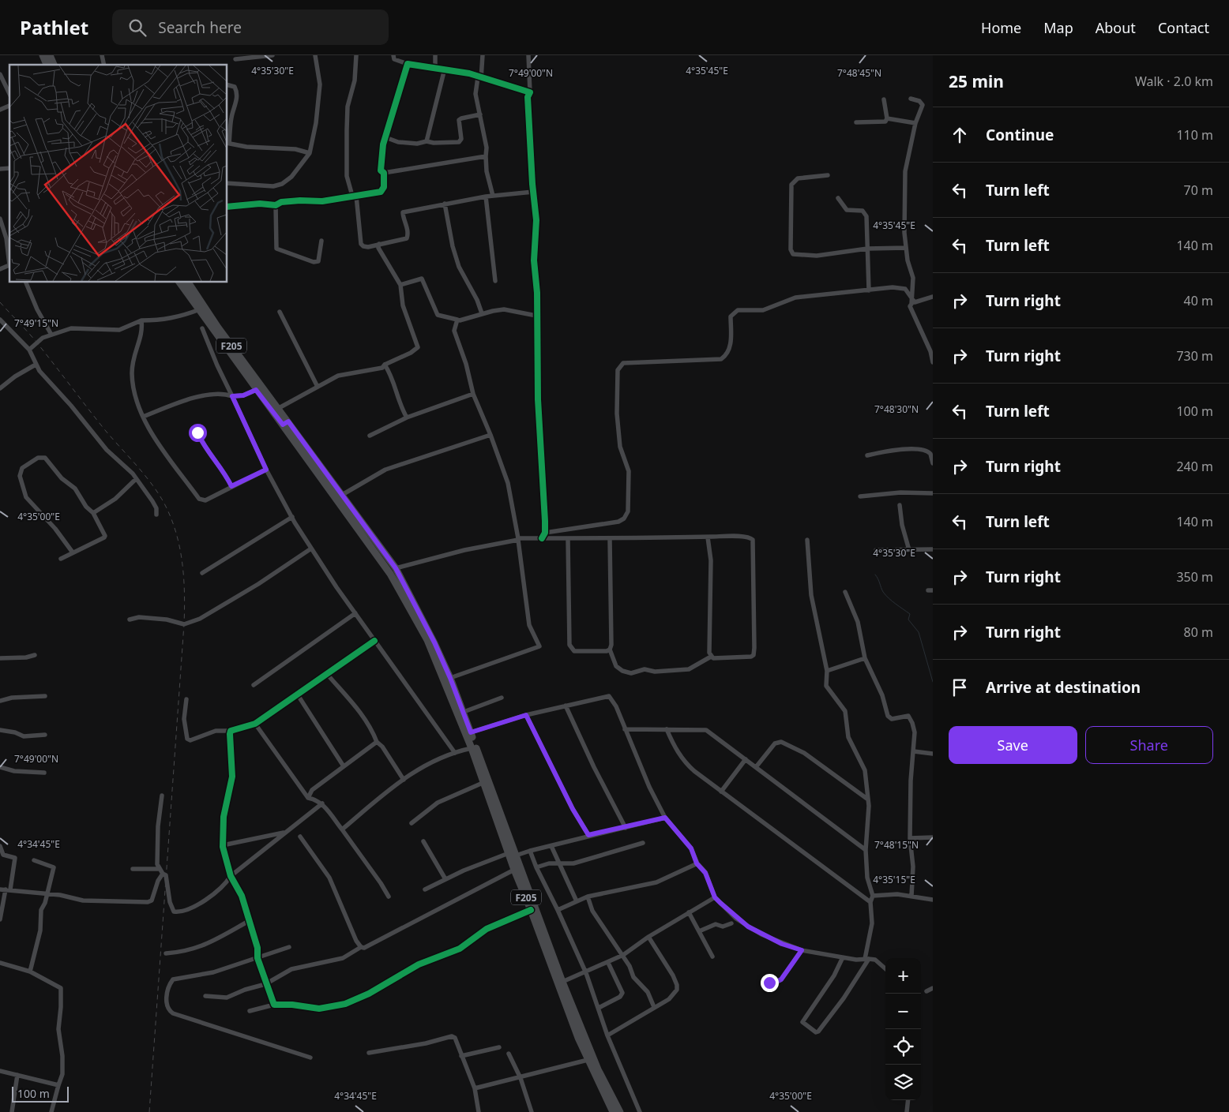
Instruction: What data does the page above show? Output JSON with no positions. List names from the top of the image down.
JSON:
{
  "streets": {
    "main road": ["F205"]
  },
  "scale_bar": "100 m",
  "page": {
    "header": "Pathlet",
    "search": "Search here",
    "nav": [
      "Home",
      "Map",
      "About",
      "Contact"
    ],
    "heading": ["25 min", "Walk · 2.0 km"],
    "list": [
      ["Continue", "110 m"],
      ["Turn left", "70 m"],
      ["Turn left", "140 m"],
      ["Turn right", "40 m"],
      ["Turn right", "730 m"],
      ["Turn left", "100 m"],
      ["Turn right", "240 m"],
      ["Turn left", "140 m"],
      ["Turn right", "350 m"],
      ["Turn right", "80 m"],
      "Arrive at destination"
    ],
    "buttons": ["Save", "Share"],
    "map_buttons": ["+", "−"],
    "scale": "100 m"
  },
  "coordinates": [
    "4°35'30\"E",
    "4°35'45\"E",
    "7°49'00\"N",
    "7°48'45\"N",
    "7°49'15\"N",
    "7°48'30\"N",
    "4°35'00\"E",
    "4°34'45\"E",
    "7°48'15\"N",
    "4°35'15\"E"
  ]
}
